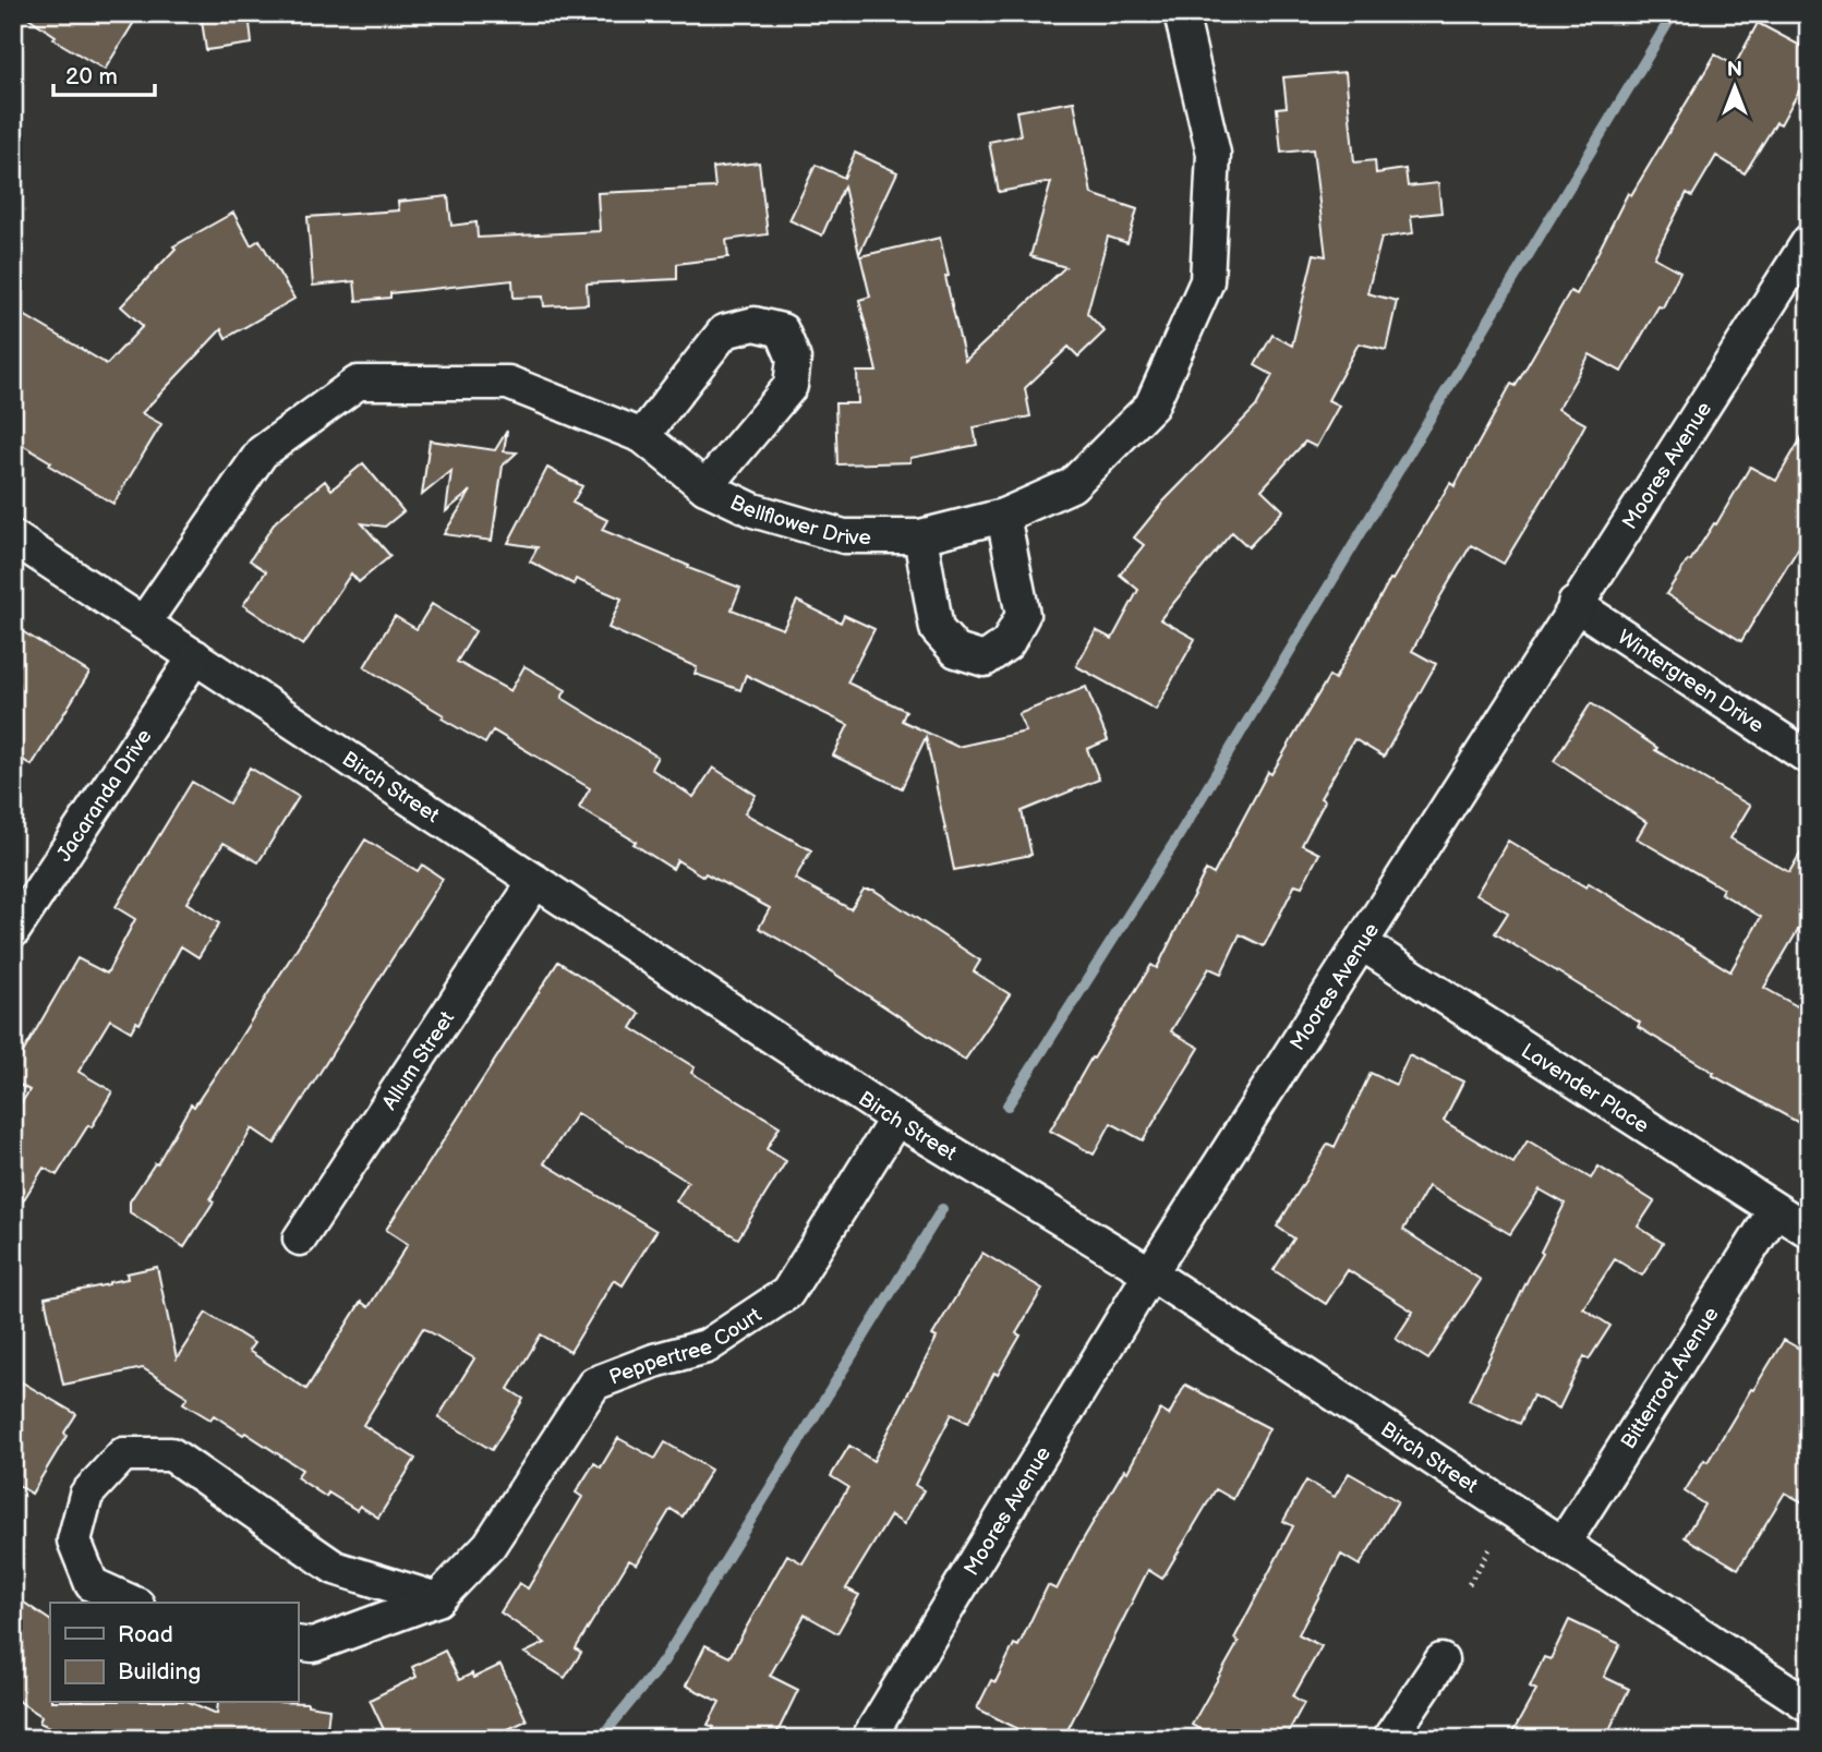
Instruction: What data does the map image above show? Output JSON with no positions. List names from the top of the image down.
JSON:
{
  "streets": {
    "street": [
      "Moores Avenue",
      "Bellflower Drive",
      "Wintergreen Drive",
      "Birch Street",
      "Jacaranda Drive",
      "Allum Street",
      "Lavender Place",
      "Peppertree Court",
      "Bitterroot Avenue"
    ]
  },
  "crossings": [
    ["Moores Avenue", "Wintergreen Drive"],
    ["Moores Avenue", "Birch Street"],
    ["Moores Avenue", "Lavender Place"],
    ["Bellflower Drive", "Birch Street"],
    ["Birch Street", "Jacaranda Drive"],
    ["Birch Street", "Allum Street"],
    ["Birch Street", "Peppertree Court"],
    ["Birch Street", "Bitterroot Avenue"],
    ["Lavender Place", "Bitterroot Avenue"]
  ],
  "legend": ["Road", "Building"],
  "scale_bar": "20 m",
  "north": "top"
}
